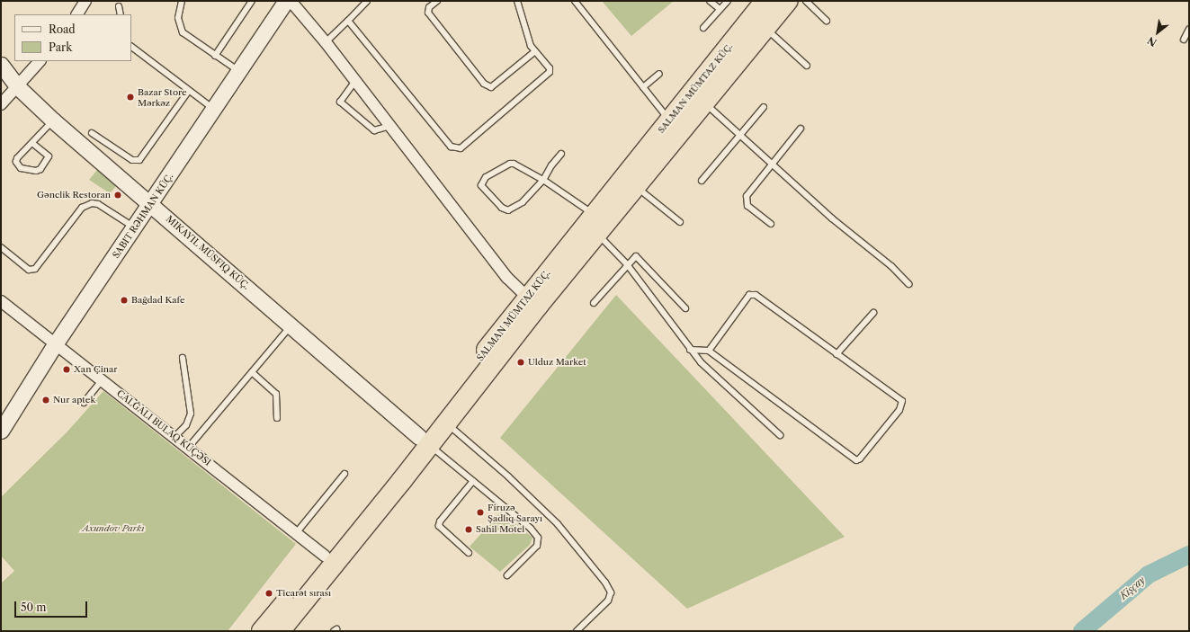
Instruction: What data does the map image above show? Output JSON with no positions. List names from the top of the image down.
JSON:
{
  "streets": {
    "highway": ["SALMAN MÜMTAZ KÜÇ."],
    "main road": ["SABIT RƏHMAN KÜÇ."]
  },
  "water": ["Kişçay"],
  "parks": ["Axundov Parkı"],
  "places": [
    "Bazar Store Mərkəz",
    "Gənclik Restoran",
    "Bağdad Kafe",
    "Ulduz Market",
    "Xan Çinar",
    "Nur aptek",
    "Firuzə Şadlıq Sarayı",
    "Sahil Motel",
    "Ticarət sırası"
  ],
  "legend": ["Road", "Park"],
  "scale_bar": "50 m",
  "north": "bottom left"
}
